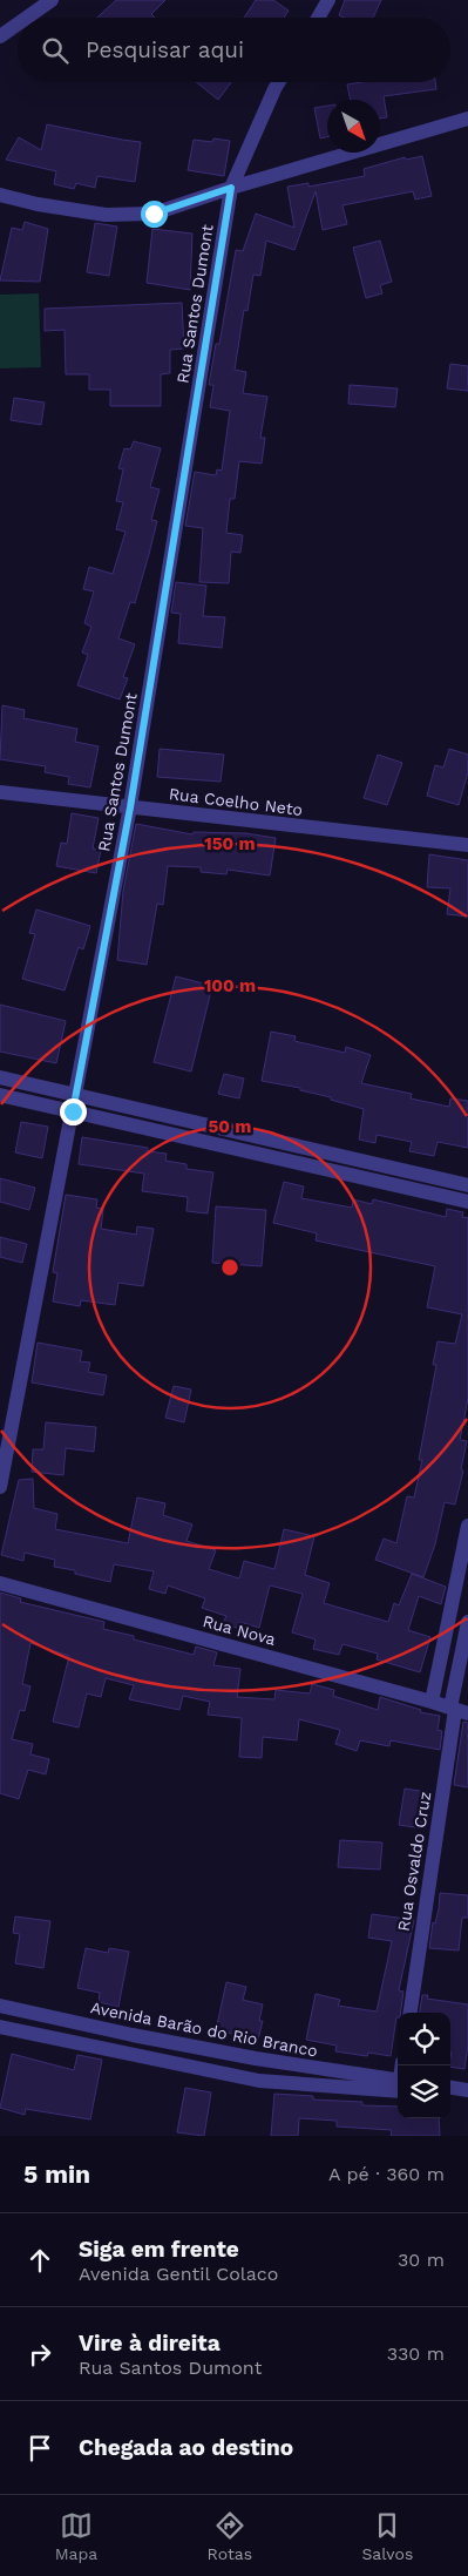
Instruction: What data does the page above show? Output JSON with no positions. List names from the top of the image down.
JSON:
{
  "streets": {
    "street": [
      "Rua Santos Dumont",
      "Rua Coelho Neto",
      "Rua Nova",
      "Rua Osvaldo Cruz",
      "Avenida Barão do Rio Branco"
    ]
  },
  "crossings": [
    ["Rua Santos Dumont", "Rua Coelho Neto"],
    ["Rua Nova", "Rua Osvaldo Cruz"]
  ],
  "north": "bottom right",
  "page": {
    "search": "Pesquisar aqui",
    "heading": ["5 min", "A pé · 360 m"],
    "list": [
      ["Siga em frente", "Avenida Gentil Colaco", "30 m"],
      ["Vire à direita", "Rua Santos Dumont", "330 m"],
      "Chegada ao destino"
    ],
    "nav": ["Mapa", "Rotas", "Salvos"]
  },
  "rings": ["150 m", "100 m", "50 m"]
}
